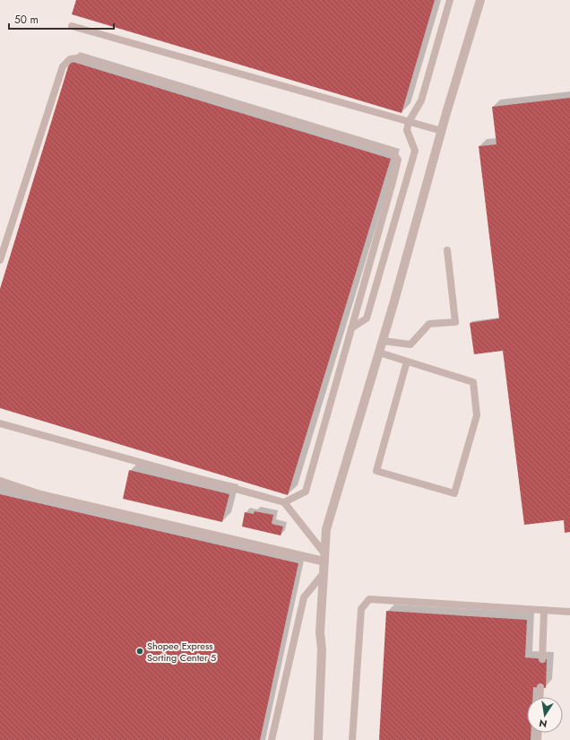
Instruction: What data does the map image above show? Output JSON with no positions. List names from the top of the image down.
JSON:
{
  "places": ["Shopee Express Sorting Center 5"],
  "scale_bar": "50 m",
  "north": "bottom"
}
